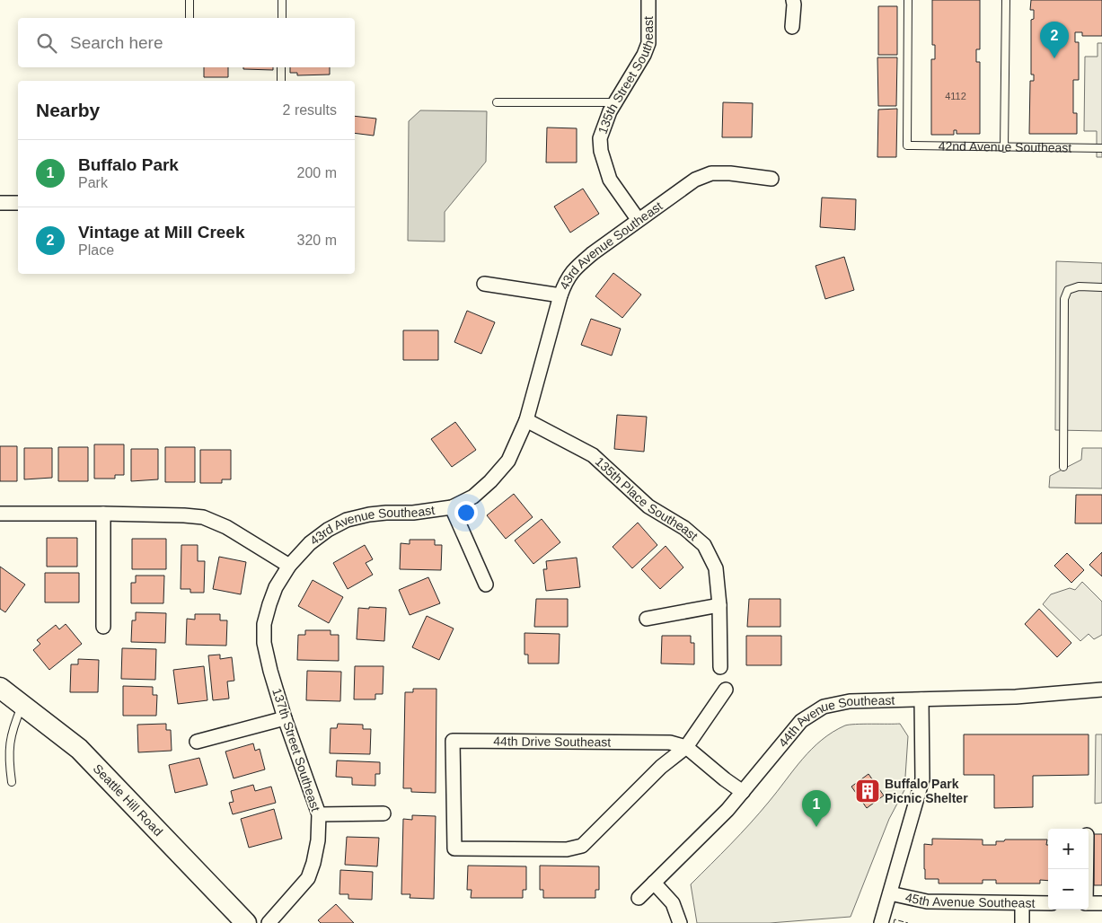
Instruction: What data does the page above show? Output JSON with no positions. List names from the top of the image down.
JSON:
{
  "streets": {
    "main road": ["Seattle Hill Road"],
    "street": [
      "135th Street Southeast",
      "43rd Avenue Southeast",
      "135th Place Southeast",
      "44th Avenue Southeast",
      "44th Drive Southeast",
      "137th Street Southeast",
      "45th Avenue Southeast"
    ],
    "lane": ["42nd Avenue Southeast"]
  },
  "crossings": [
    ["135th Street Southeast", "43rd Avenue Southeast"],
    ["43rd Avenue Southeast", "135th Place Southeast"],
    ["43rd Avenue Southeast", "137th Street Southeast"],
    ["44th Avenue Southeast", "44th Drive Southeast"]
  ],
  "places": {
    "building": ["Buffalo Park Picnic Shelter"]
  },
  "house_numbers": ["4112"],
  "page": {
    "search": "Search here",
    "pins": ["2", "1"],
    "heading": ["Nearby", "2 results"],
    "list": [
      {
        "mark": "1",
        "name": "Buffalo Park",
        "note": "Park",
        "value": "200 m"
      },
      {
        "mark": "2",
        "name": "Vintage at Mill Creek",
        "note": "Place",
        "value": "320 m"
      }
    ],
    "map_buttons": ["+", "−"]
  }
}
